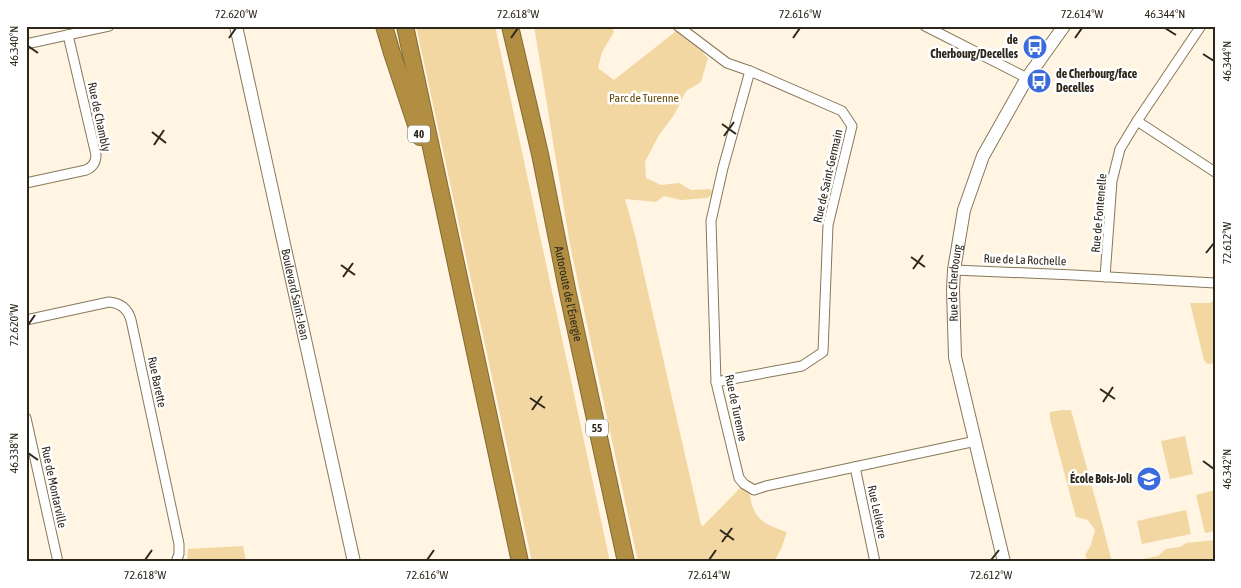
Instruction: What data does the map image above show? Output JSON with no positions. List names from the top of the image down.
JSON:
{
  "streets": {
    "highway": ["40", "Autoroute de l'Énergie", "55"],
    "street": [
      "Rue de Chambly",
      "Rue de Saint-Germain",
      "Rue de Fontenelle",
      "Rue de La Rochelle",
      "Rue de Cherbourg",
      "Boulevard Saint-Jean",
      "Rue Barette",
      "Rue de Turenne",
      "Rue de Montarville",
      "Rue Lelièvre"
    ]
  },
  "crossings": [
    ["Rue de Saint-Germain", "Rue de Turenne"],
    ["Rue de Fontenelle", "Rue de La Rochelle"],
    ["Rue de La Rochelle", "Rue de Cherbourg"],
    ["Rue de Cherbourg", "Rue de Turenne"],
    ["Rue de Turenne", "Rue Lelièvre"]
  ],
  "parks": ["Parc de Turenne"],
  "places": {
    "bus stop": ["de Cherbourg/Decelles", "de Cherbourg/face Decelles"],
    "school or university": ["École Bois-Joli"]
  },
  "coordinates": [
    "72.620°W",
    "72.618°W",
    "72.616°W",
    "72.614°W",
    "46.344°N",
    "46.340°N",
    "72.612°W",
    "46.338°N",
    "46.342°N"
  ]
}
